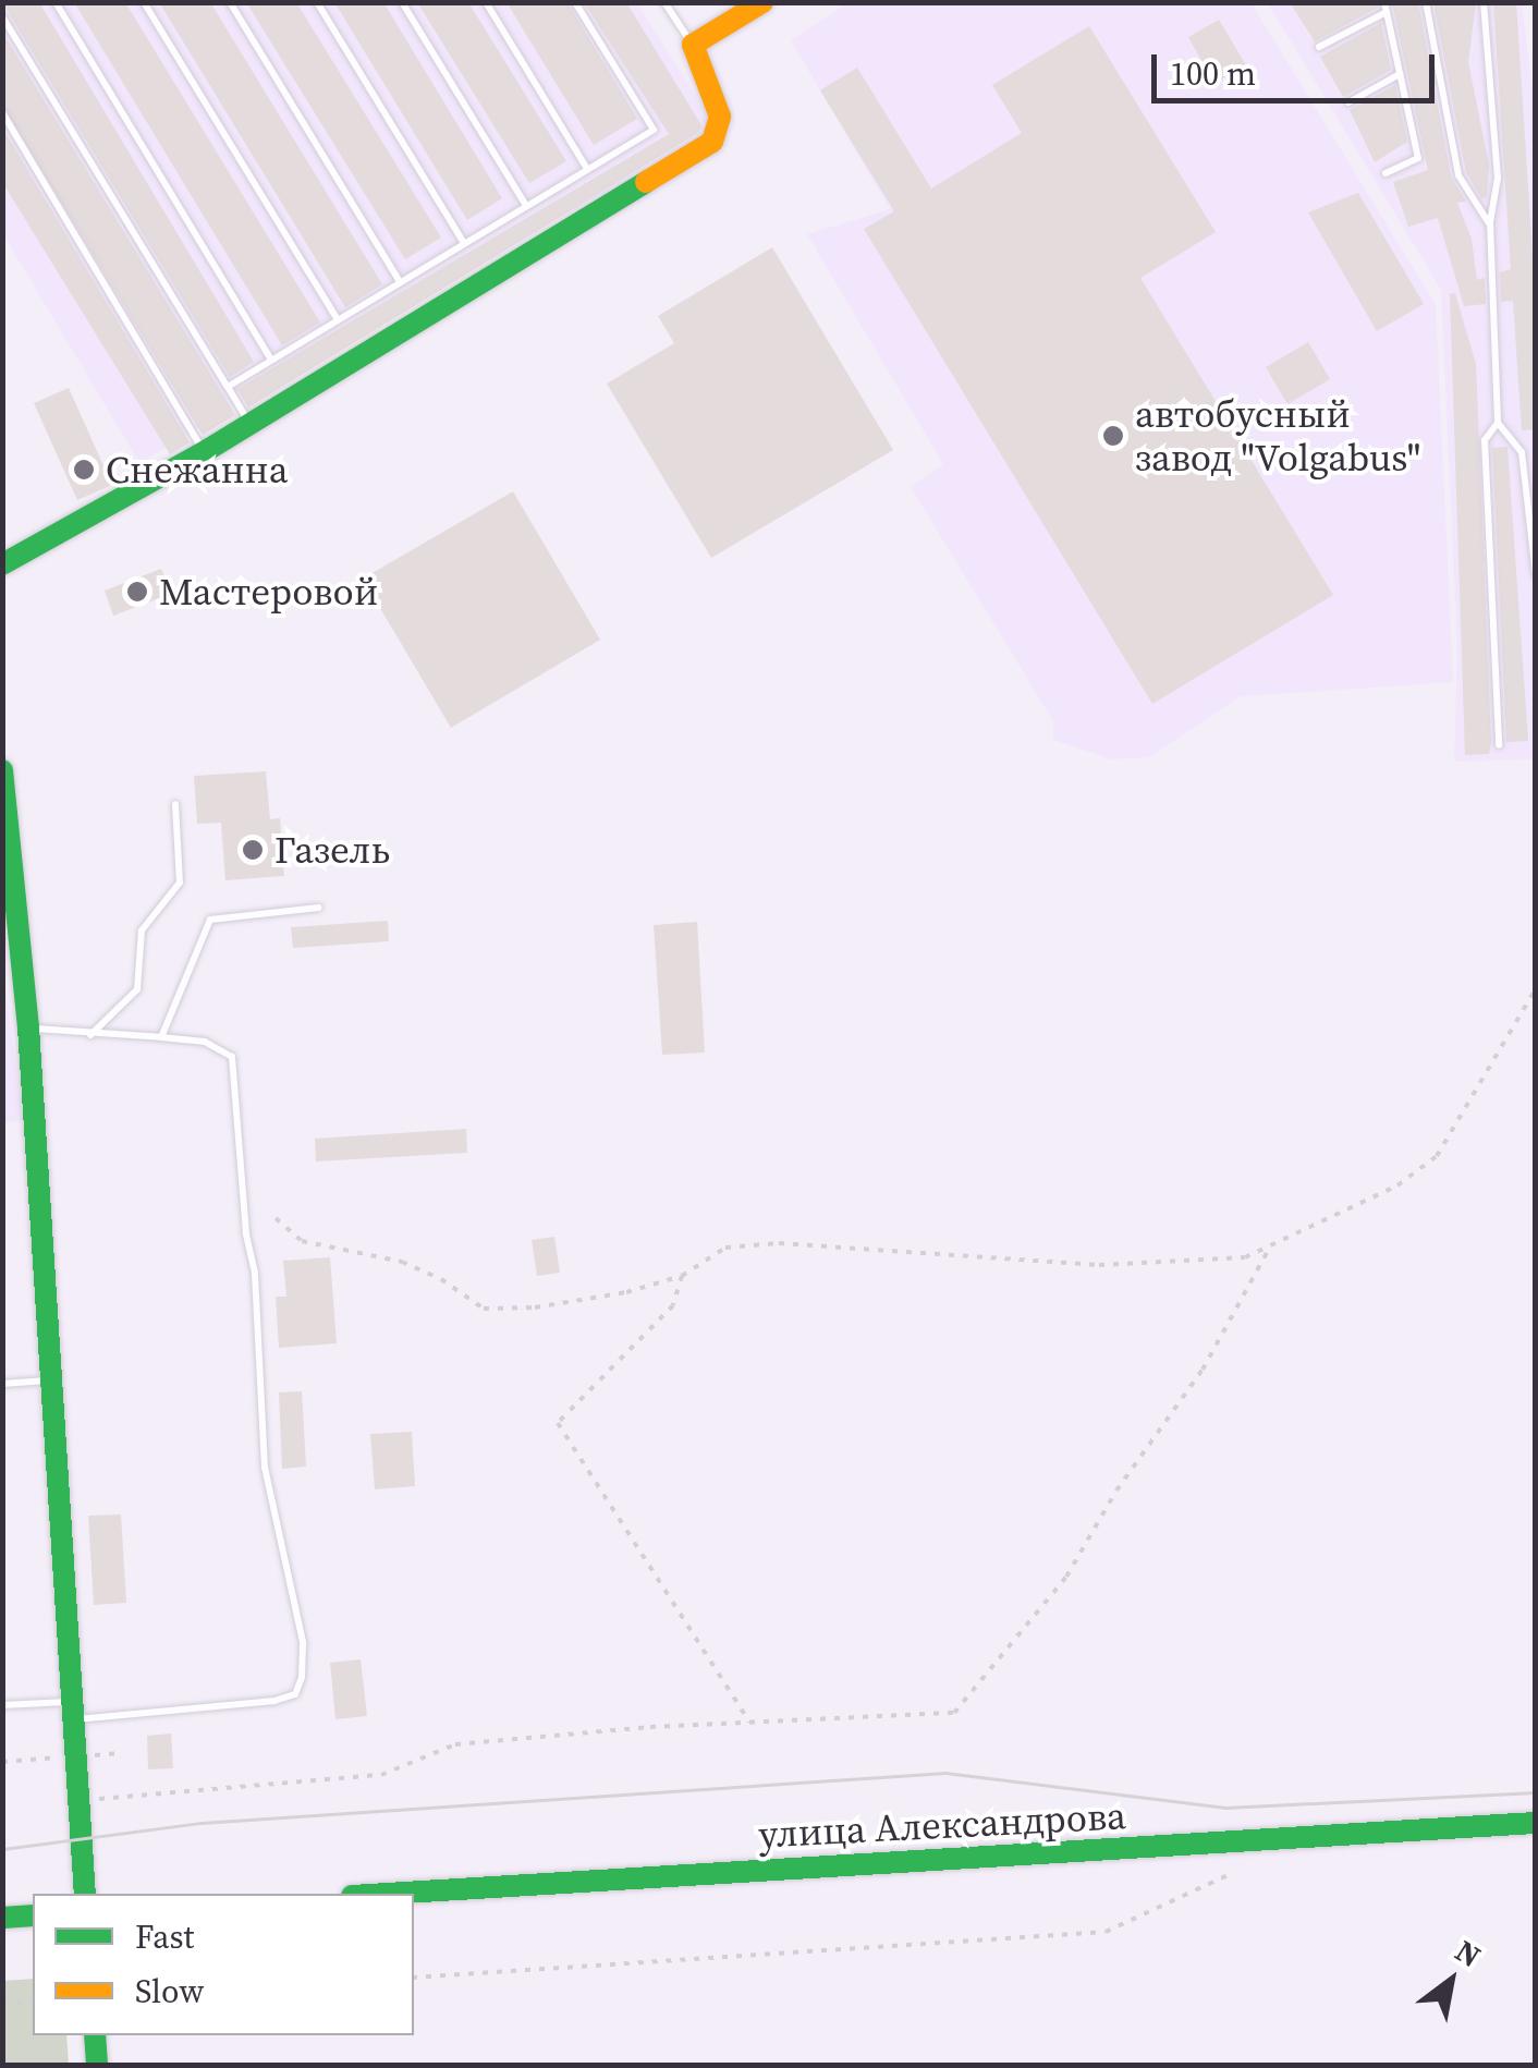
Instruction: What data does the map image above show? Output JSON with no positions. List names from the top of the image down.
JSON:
{
  "streets": {
    "street": ["улица Александрова"]
  },
  "places": [
    "автобусный завод \"Volgabus\"",
    "Снежанна",
    "Мастеровой",
    "Газель"
  ],
  "legend": ["Fast", "Slow"],
  "scale_bar": "100 m",
  "north": "top right"
}
